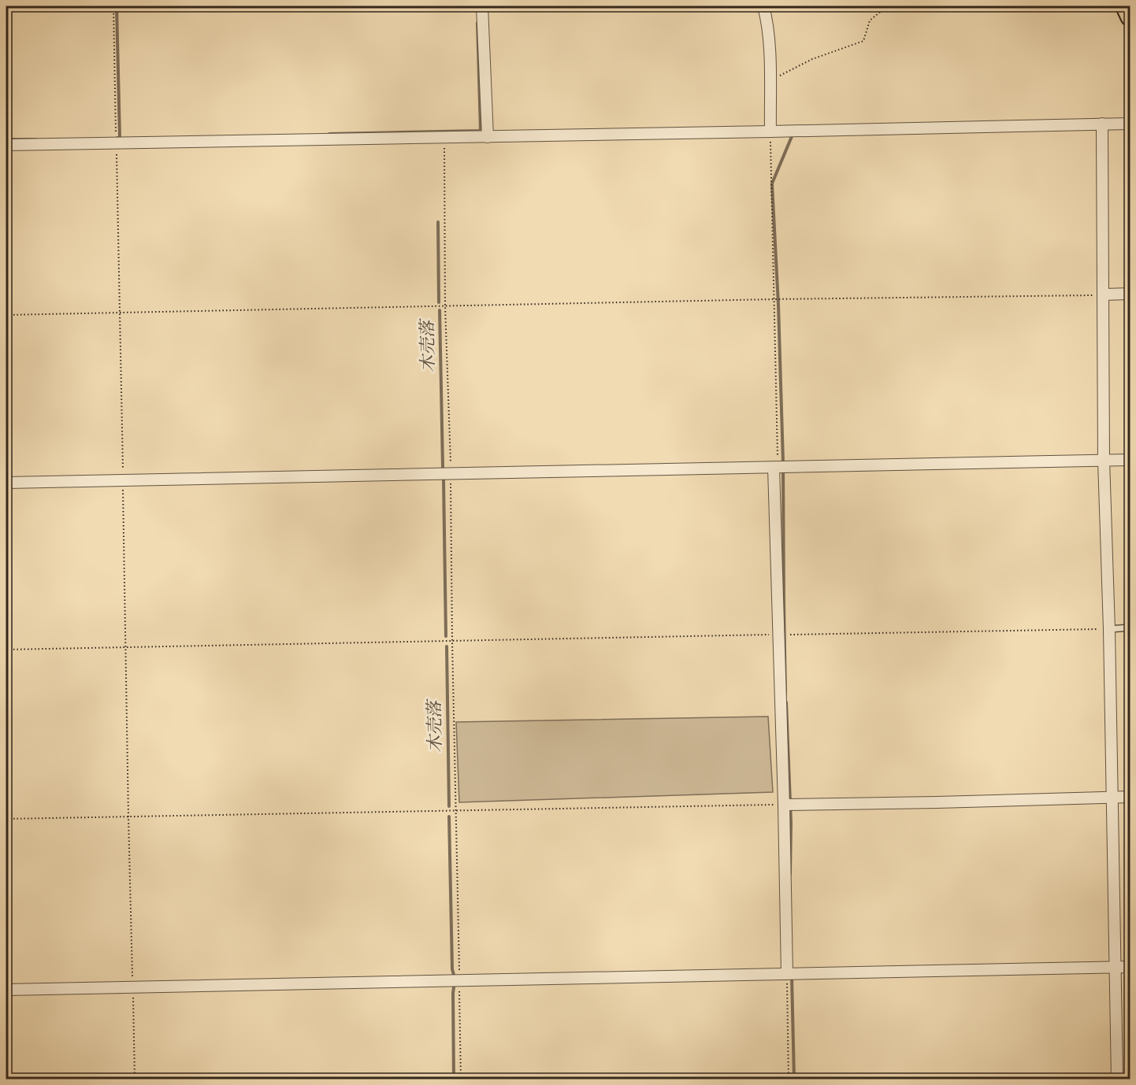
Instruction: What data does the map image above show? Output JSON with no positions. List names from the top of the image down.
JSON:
{
  "water": ["木売落"]
}
